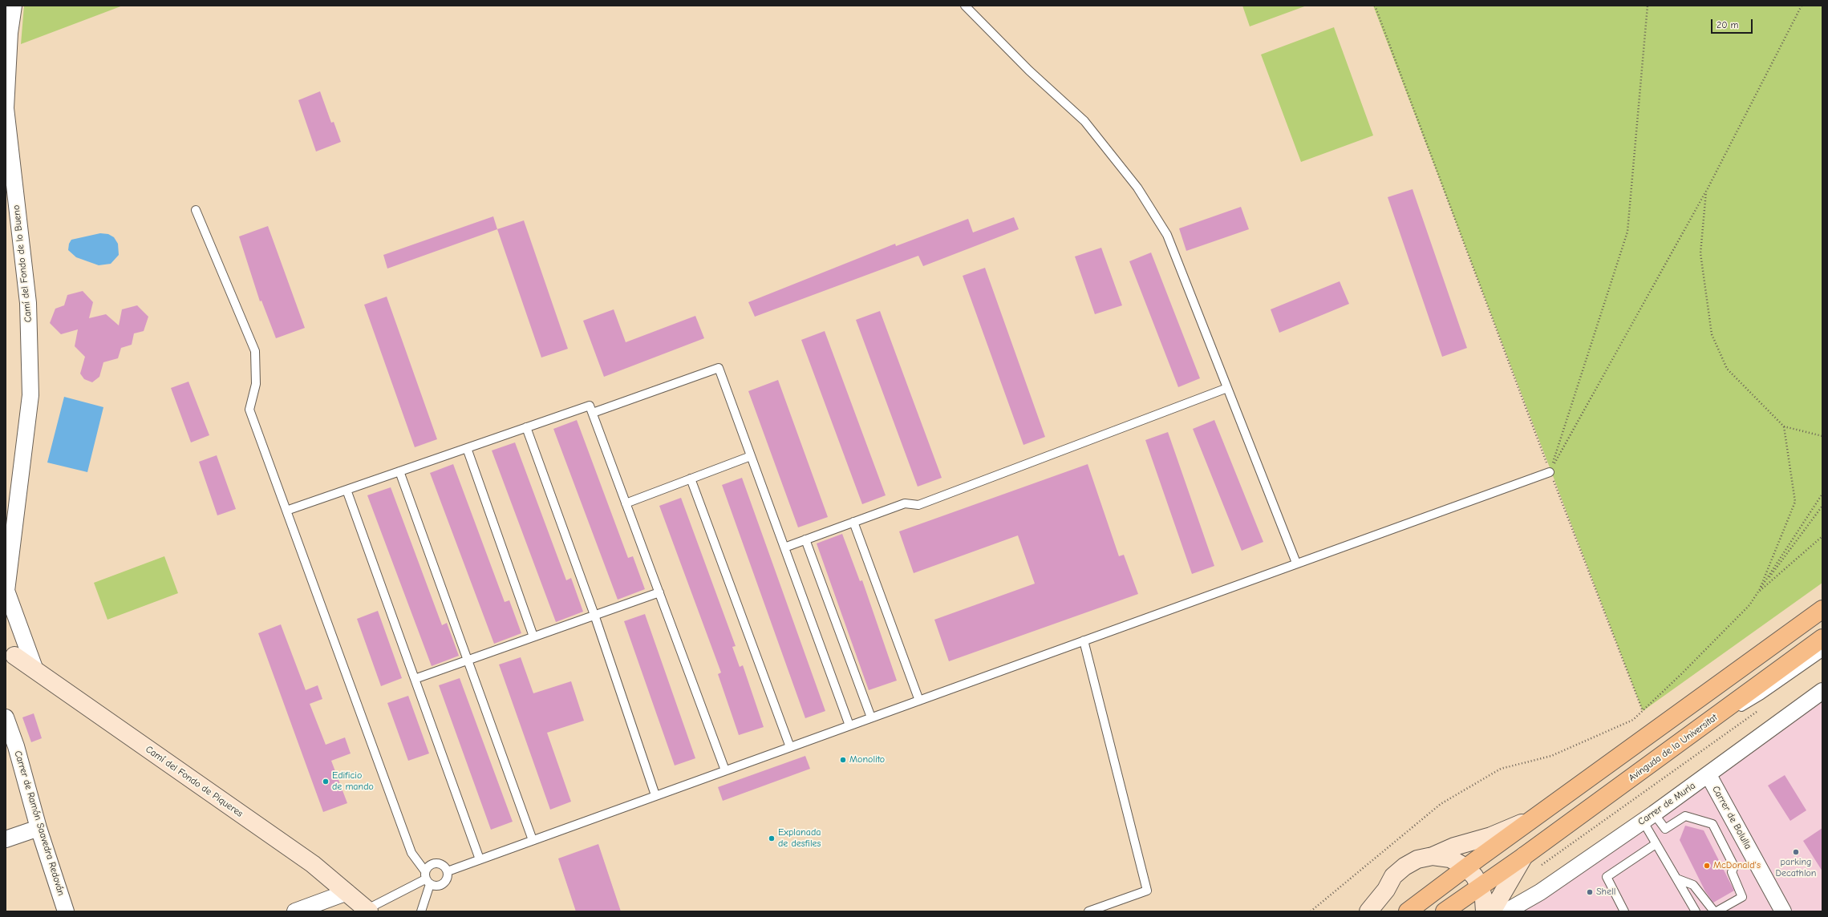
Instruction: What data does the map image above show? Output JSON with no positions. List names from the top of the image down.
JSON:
{
  "streets": {
    "main road": ["Avinguda de la Universitat"],
    "street": [
      "Camí del Fondo de lo Bueno",
      "Camí del Fondo de Piqueres",
      "Carrer de Murla",
      "Carrer de Bolulla",
      "Carrer de Ramón Saavedra Redován"
    ]
  },
  "crossings": [
    ["Camí del Fondo de lo Bueno", "Camí del Fondo de Piqueres"],
    ["Carrer de Murla", "Carrer de Bolulla"]
  ],
  "places": [
    "Monolito",
    "Edificio de mando",
    "Explanada de desfiles",
    "parking Decathlon",
    "McDonald's",
    "Shell"
  ],
  "scale_bar": "20 m"
}
